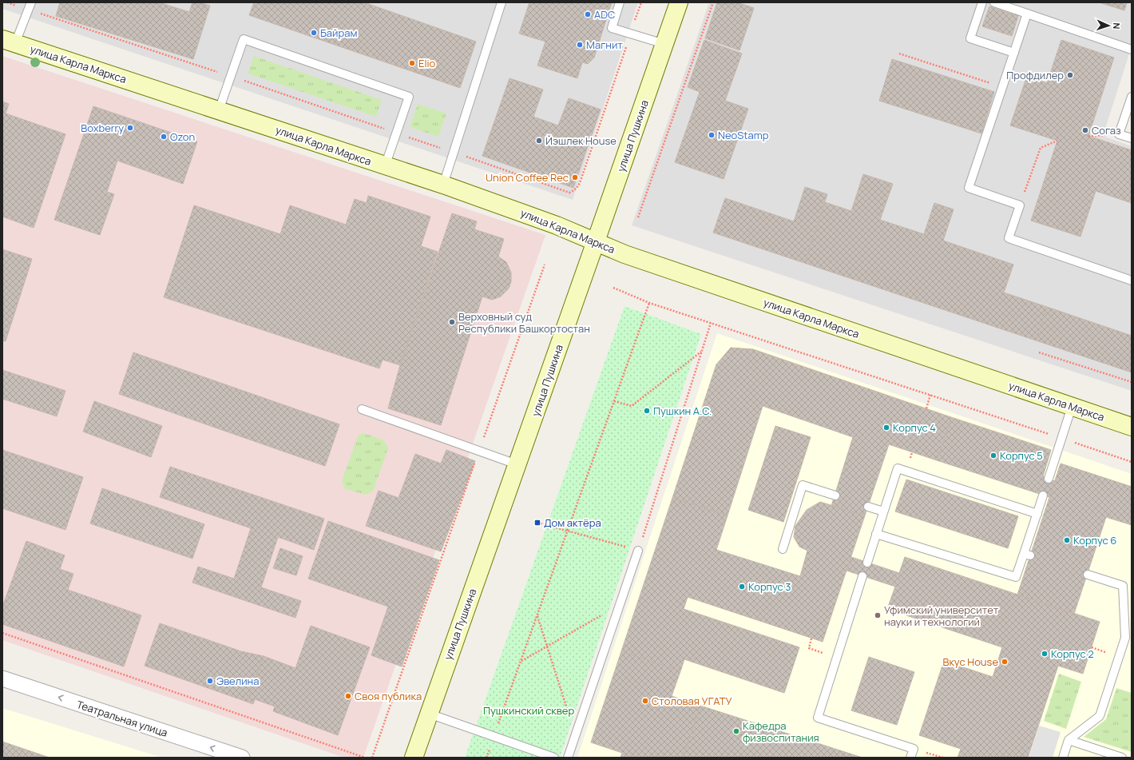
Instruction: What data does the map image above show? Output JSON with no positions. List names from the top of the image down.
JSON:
{
  "streets": {
    "main road": ["улица Карла Маркса", "улица Пушкина"],
    "street": ["Театральная улица"]
  },
  "crossings": [
    ["улица Карла Маркса", "улица Пушкина"]
  ],
  "one_way": ["Театральная улица"],
  "parks": ["Пушкинский сквер"],
  "places": {
    "other": [
      "ADC",
      "Байрам",
      "Магнит",
      "Elio",
      "Профдилер",
      "Boxberry",
      "Согаз",
      "NeoStamp",
      "Ozon",
      "Йэшлек House",
      "Union Coffee Rec",
      "Верховный суд Республики Башкортостан",
      "Пушкин А.С.",
      "Корпус 4",
      "Корпус 5",
      "Корпус 6",
      "Корпус 3",
      "Уфимский университет науки и технологий",
      "Корпус 2",
      "Вкус House",
      "Эвелина",
      "Своя публика",
      "Столовая УГАТУ",
      "Кафедра физвоспитания"
    ],
    "transit": ["Дом актёра"]
  },
  "north": "right"
}
